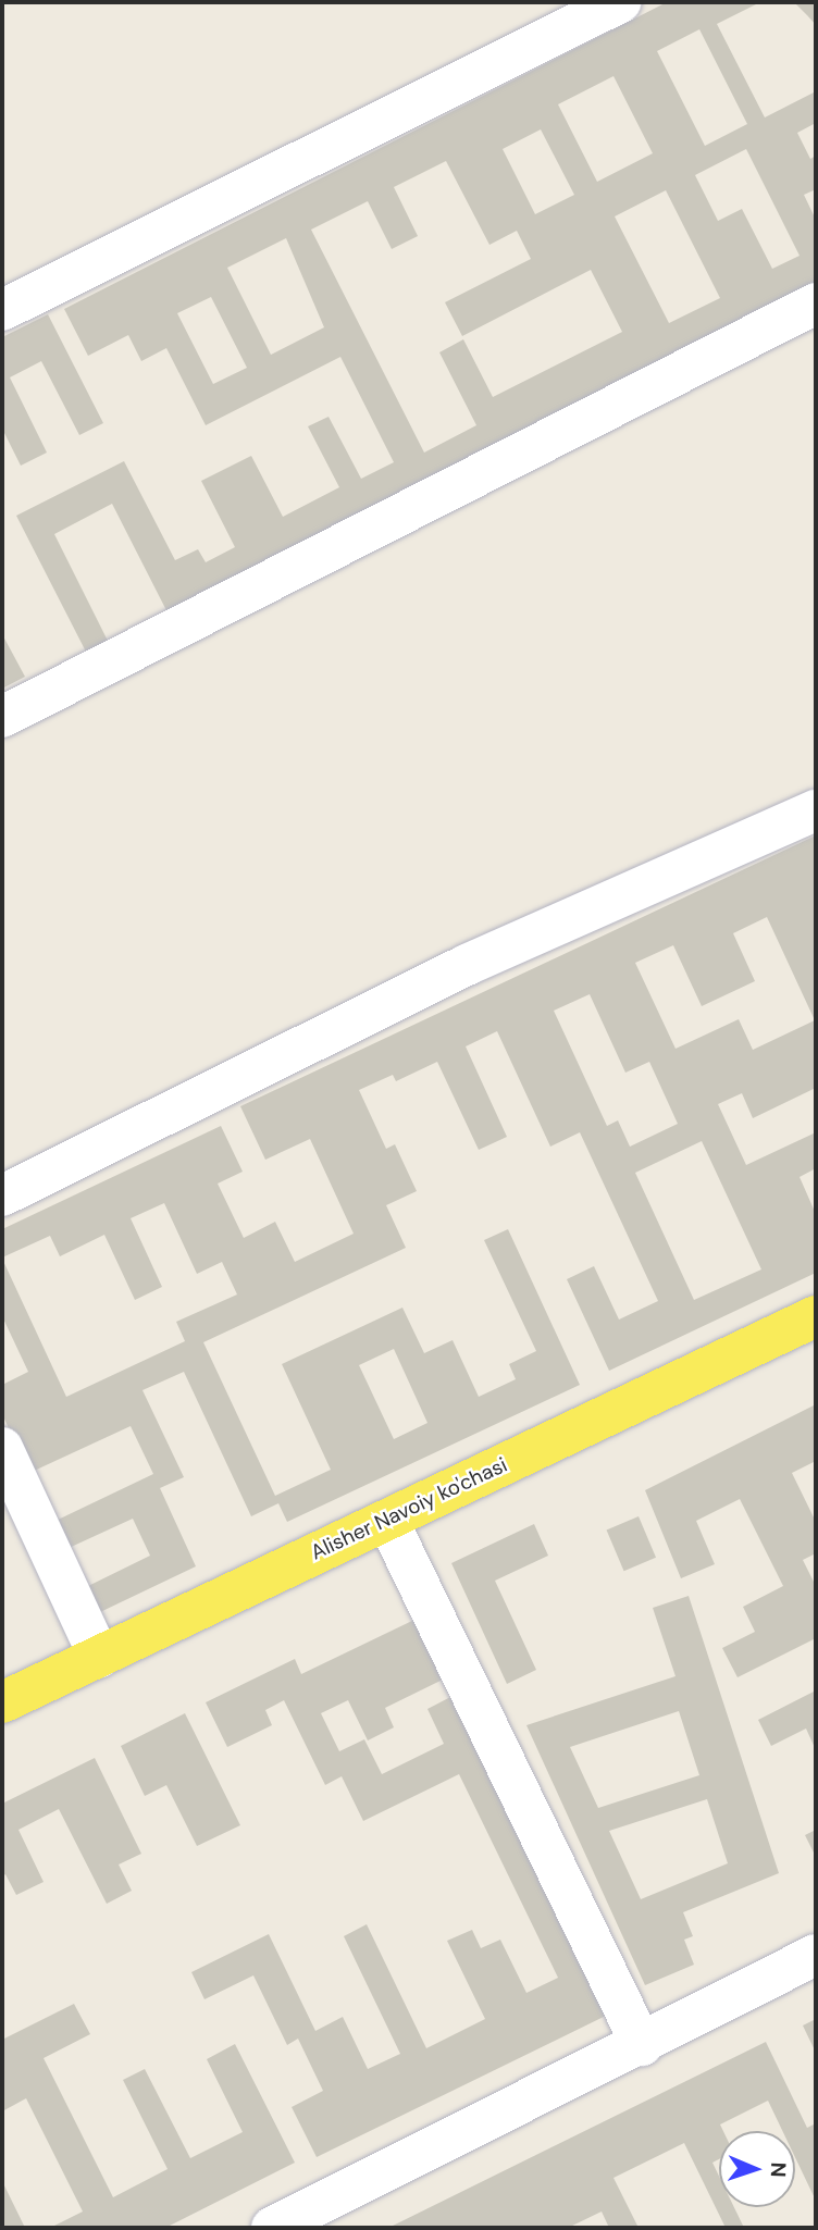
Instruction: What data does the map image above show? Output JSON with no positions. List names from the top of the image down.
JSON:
{
  "streets": {
    "main road": ["Alisher Navoiy ko'chasi"]
  },
  "north": "right"
}
